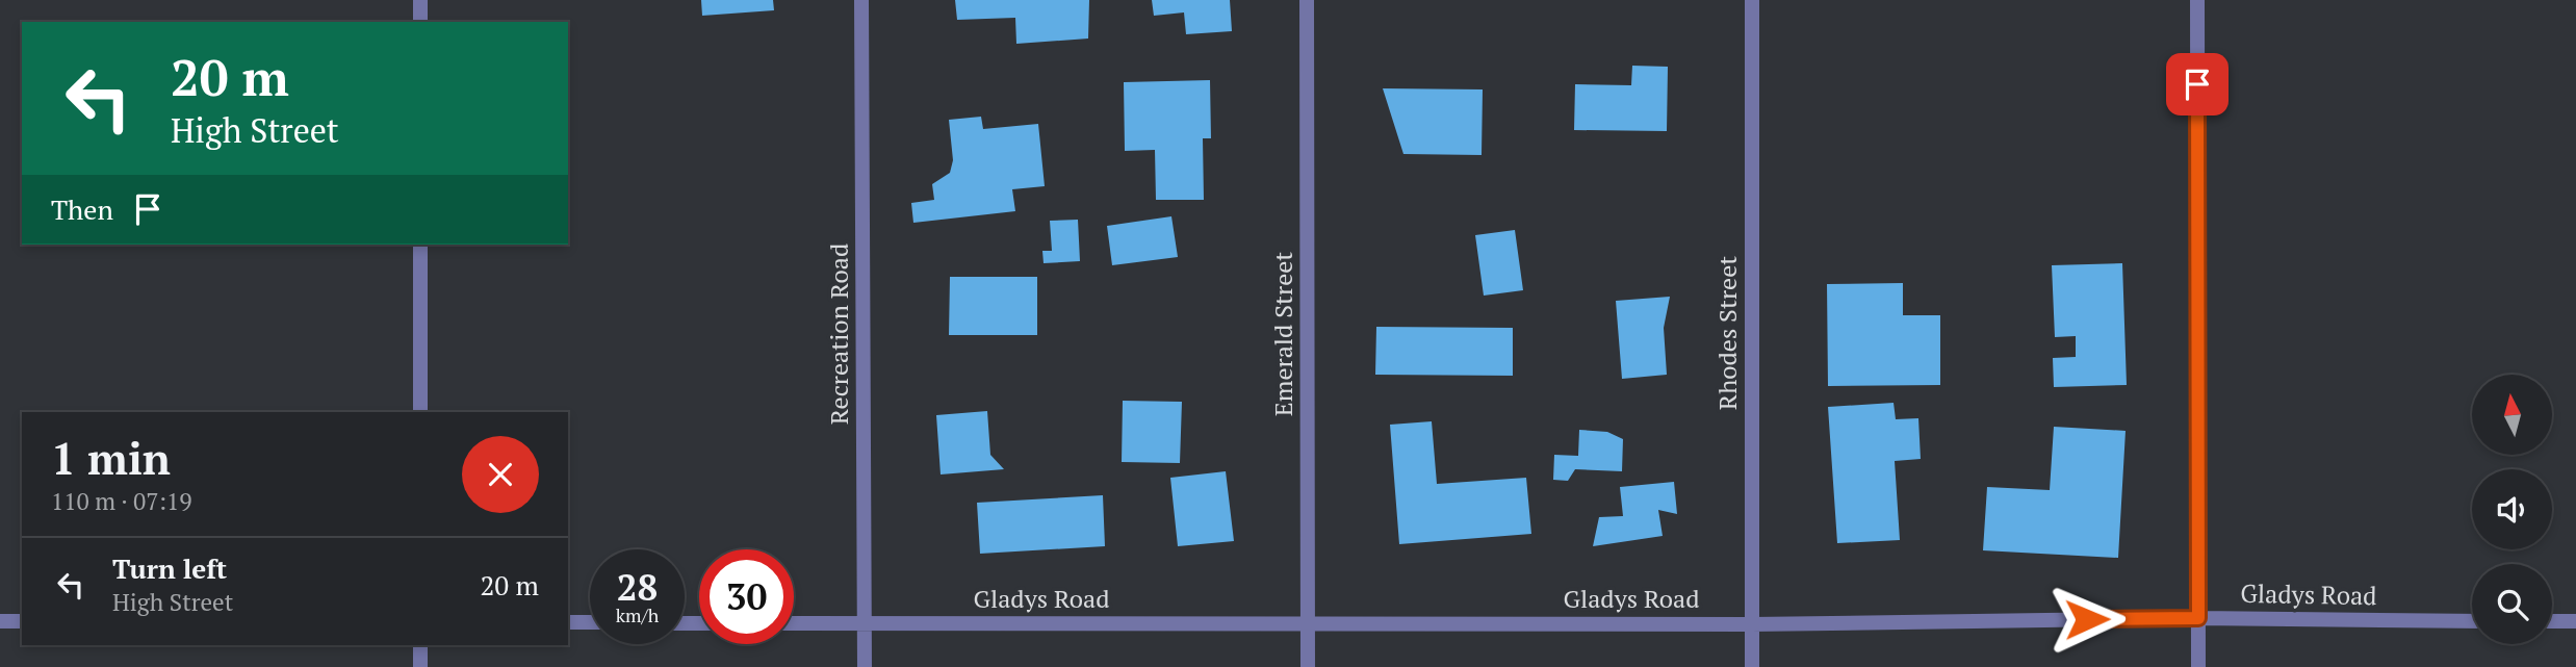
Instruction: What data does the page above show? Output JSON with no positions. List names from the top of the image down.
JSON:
{
  "streets": {
    "street": [
      "Rhodes Street",
      "Recreation Road",
      "Emerald Street",
      "Gladys Road"
    ]
  },
  "crossings": [
    ["Rhodes Street", "Gladys Road"],
    ["Recreation Road", "Gladys Road"],
    ["Emerald Street", "Gladys Road"]
  ],
  "north": "top",
  "page": {
    "turn": ["20 m", "High Street"],
    "then": "Then",
    "heading": ["1 min", "110 m · 07:19"],
    "list": [
      {
        "name": "Turn left",
        "note": "High Street",
        "value": "20 m"
      }
    ],
    "speed": "28 km/h",
    "limit": "30"
  }
}
